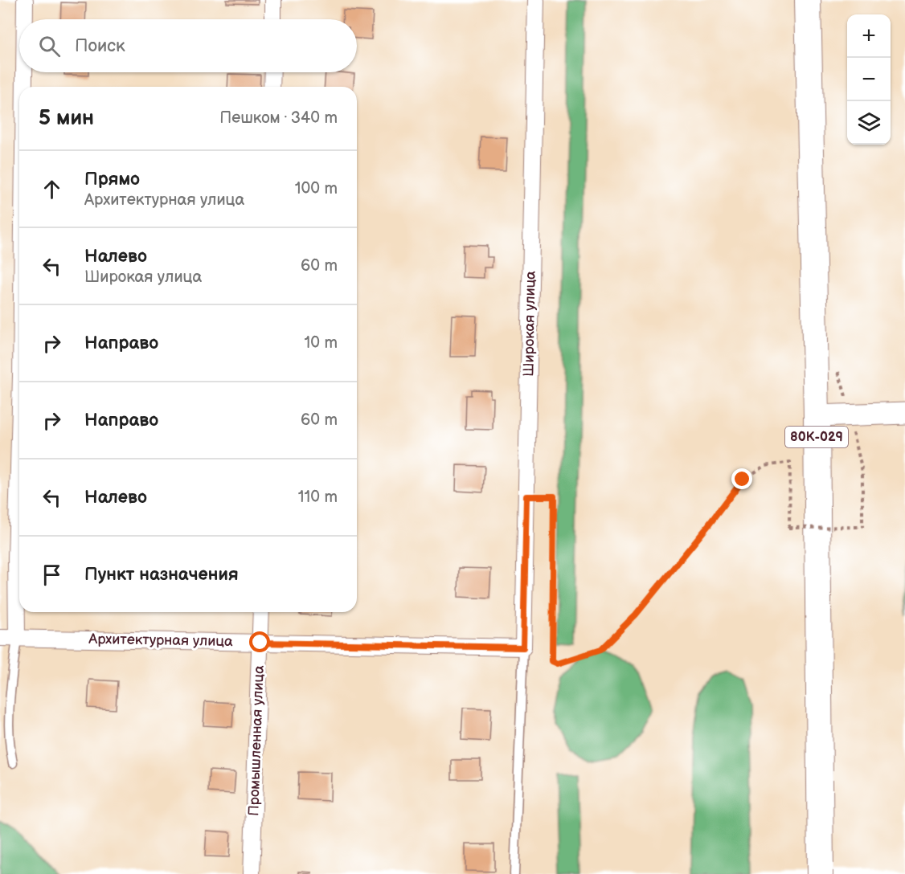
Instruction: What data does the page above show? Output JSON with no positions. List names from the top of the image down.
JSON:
{
  "streets": {
    "main road": ["80К-029"],
    "street": ["Широкая улица", "Архитектурная улица", "Промышленная улица"]
  },
  "crossings": [
    ["Широкая улица", "Архитектурная улица"],
    ["Архитектурная улица", "Промышленная улица"]
  ],
  "page": {
    "map_buttons": ["+", "−"],
    "search": "Поиск",
    "heading": ["5 мин", "Пешком · 340 m"],
    "list": [
      ["Прямо", "Архитектурная улица", "100 m"],
      ["Налево", "Широкая улица", "60 m"],
      ["Направо", "10 m"],
      ["Направо", "60 m"],
      ["Налево", "110 m"],
      "Пункт назначения"
    ]
  }
}
